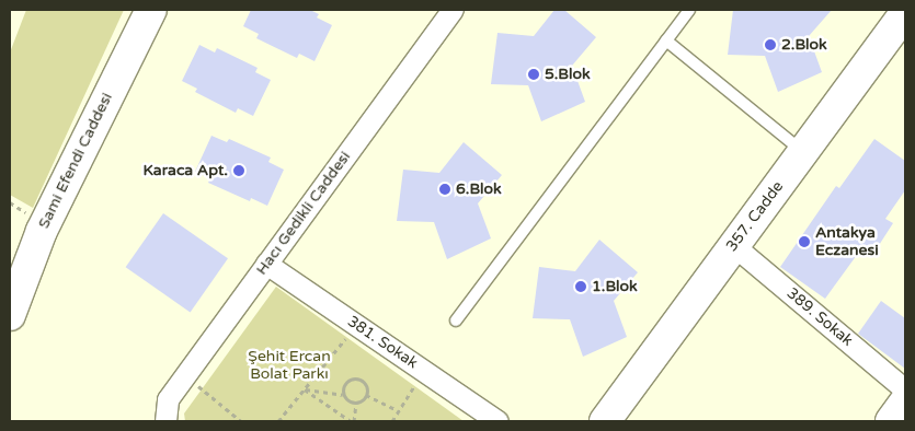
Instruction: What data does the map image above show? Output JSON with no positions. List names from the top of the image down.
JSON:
{
  "streets": {
    "main road": ["Sami Efendi Caddesi", "357. Cadde"],
    "street": ["Hacı Gedikli Caddesi", "389. Sokak", "381. Sokak"]
  },
  "crossings": [
    ["Hacı Gedikli Caddesi", "381. Sokak"],
    ["357. Cadde", "389. Sokak"]
  ],
  "parks": ["Şehit Ercan Bolat Parkı"],
  "places": [
    "2.Blok",
    "5.Blok",
    "Karaca Apt.",
    "6.Blok",
    "Antakya Eczanesi",
    "1.Blok"
  ]
}
